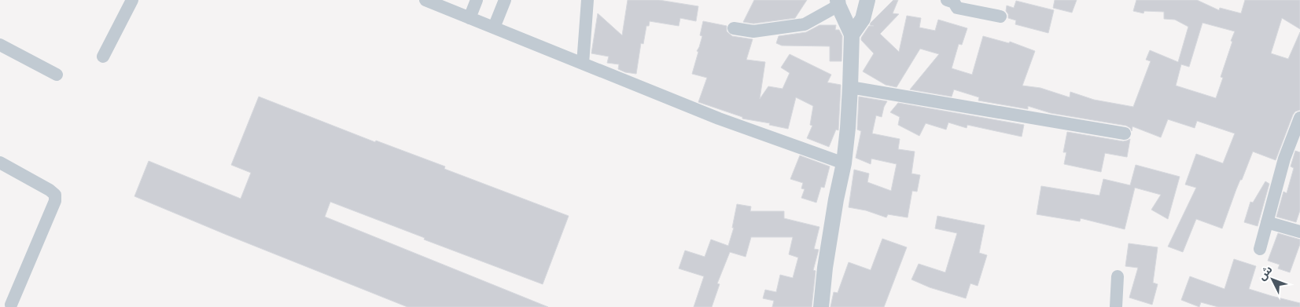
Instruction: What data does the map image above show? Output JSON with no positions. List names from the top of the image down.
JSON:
{
  "north": "top left"
}
